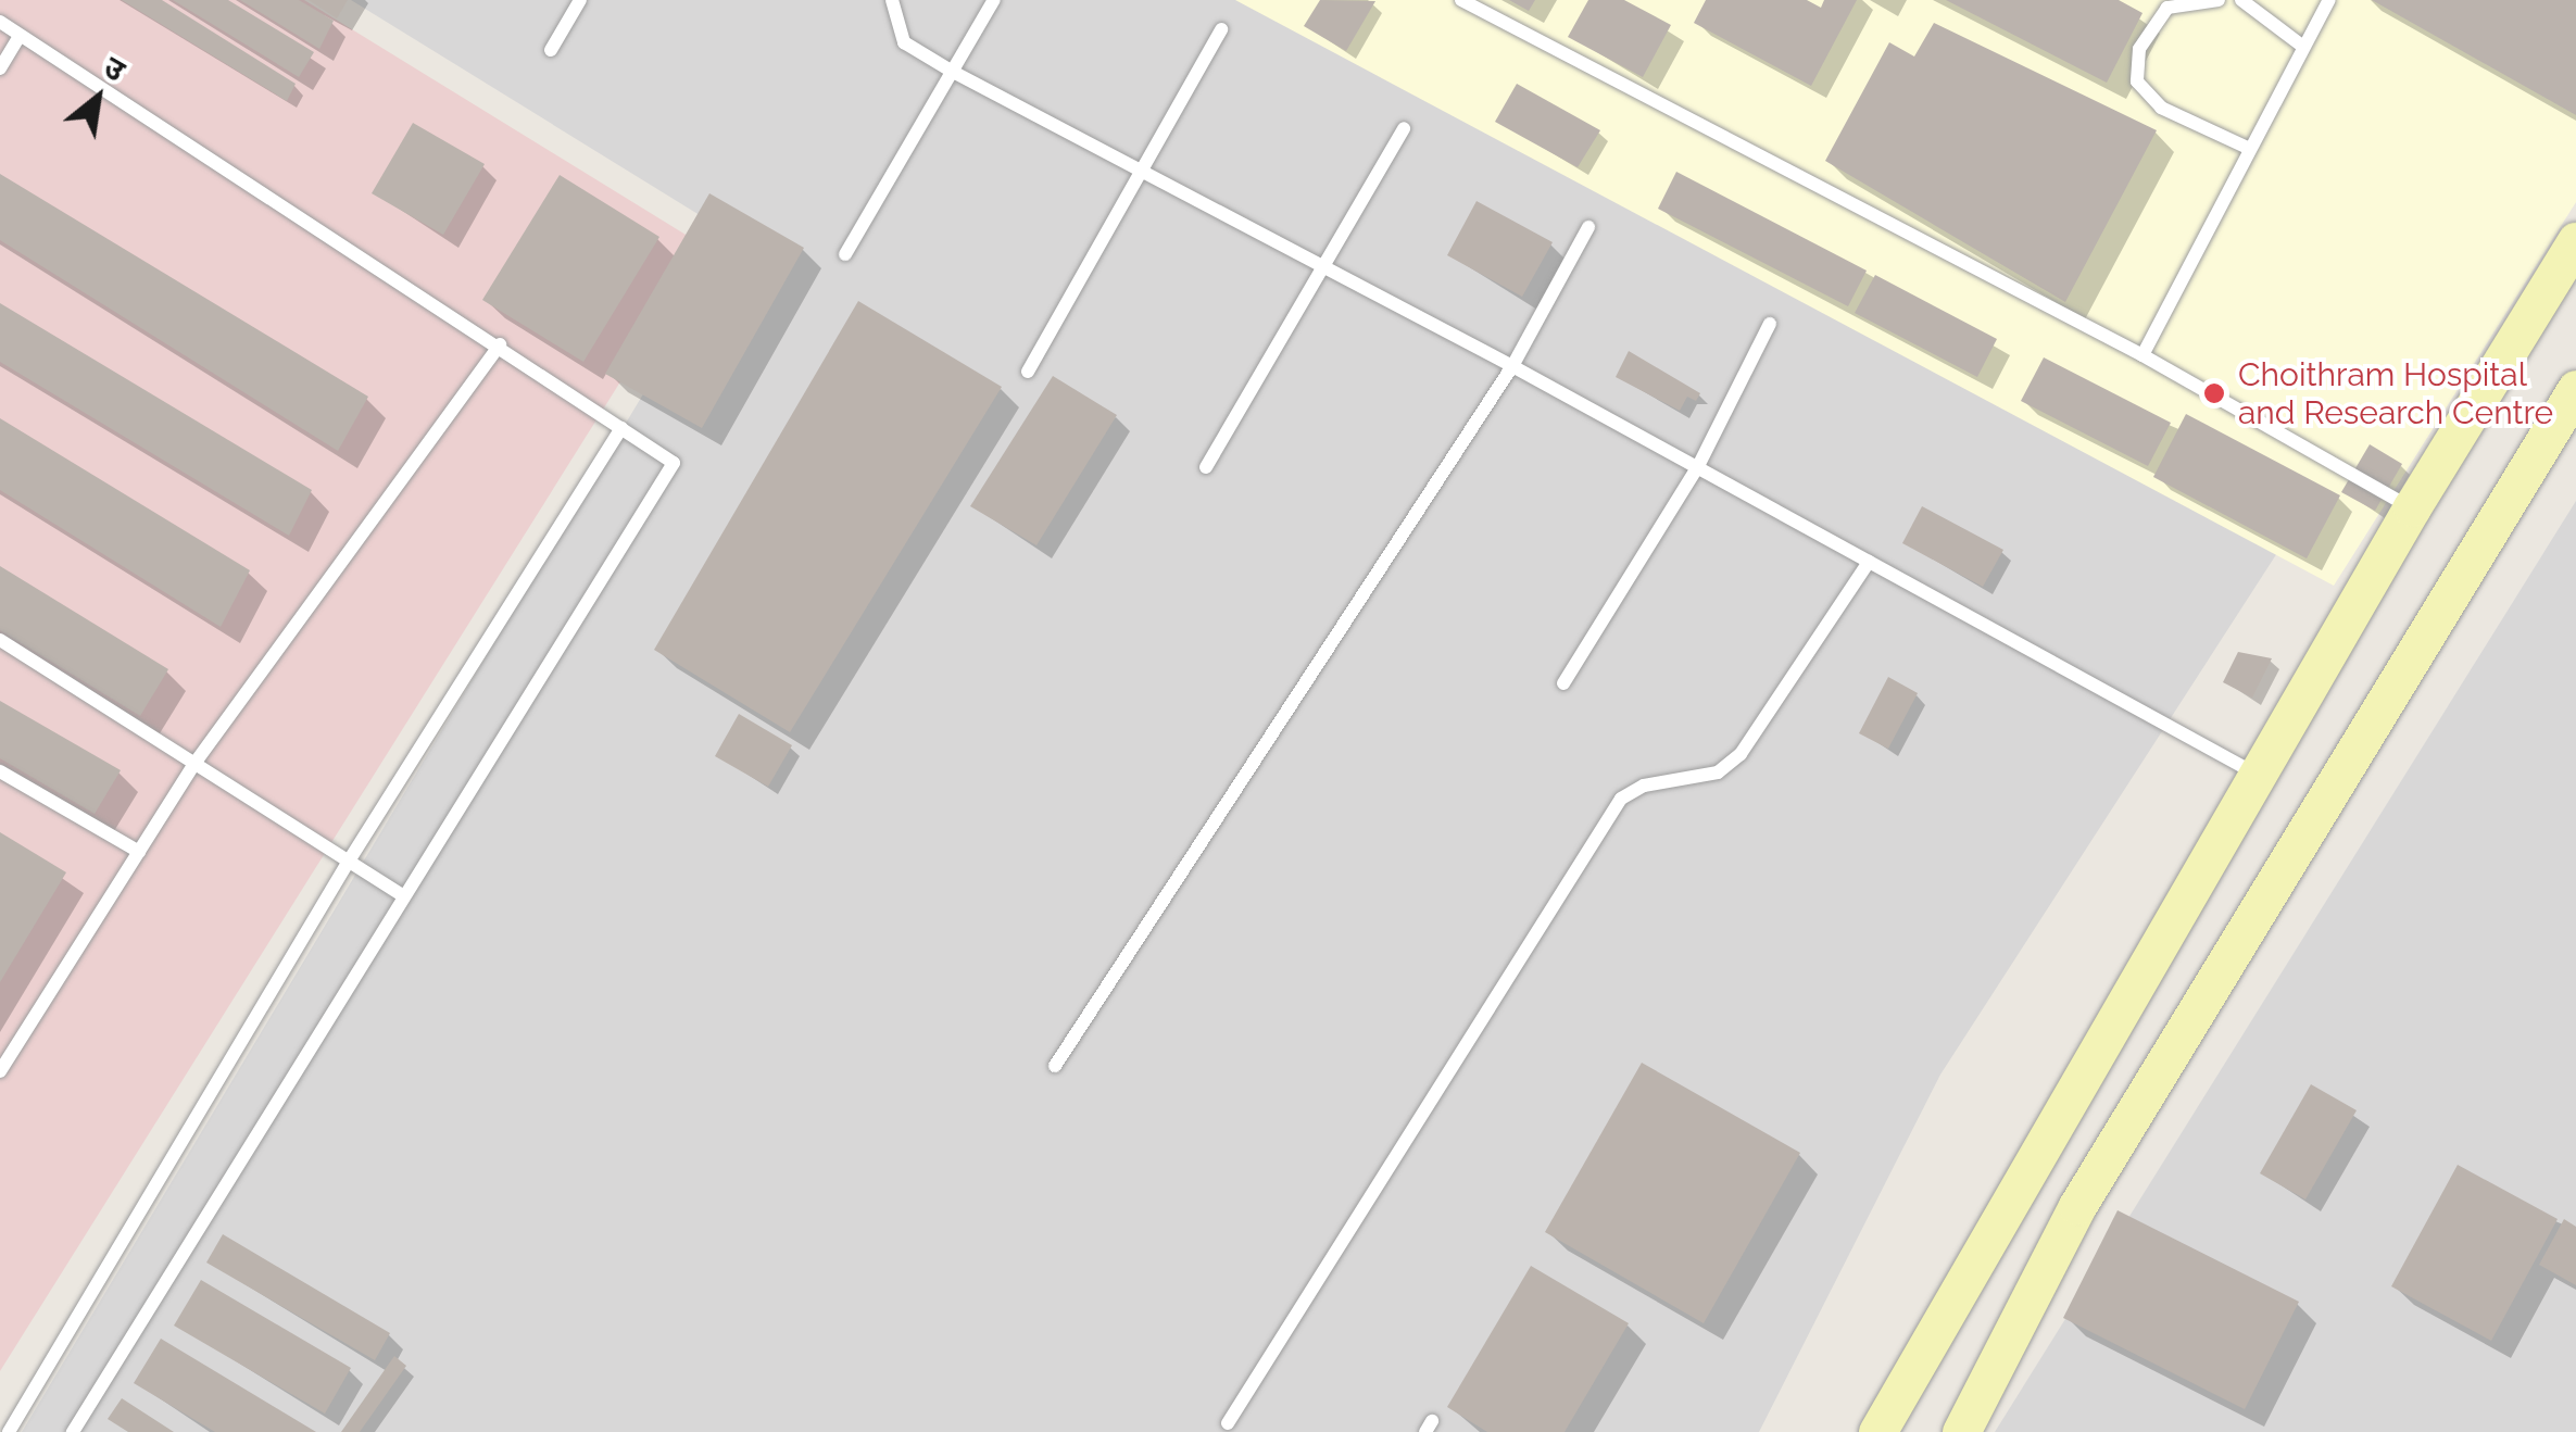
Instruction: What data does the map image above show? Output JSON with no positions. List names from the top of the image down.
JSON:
{
  "places": ["Choithram Hospital and Research Centre"],
  "north": "top right"
}
